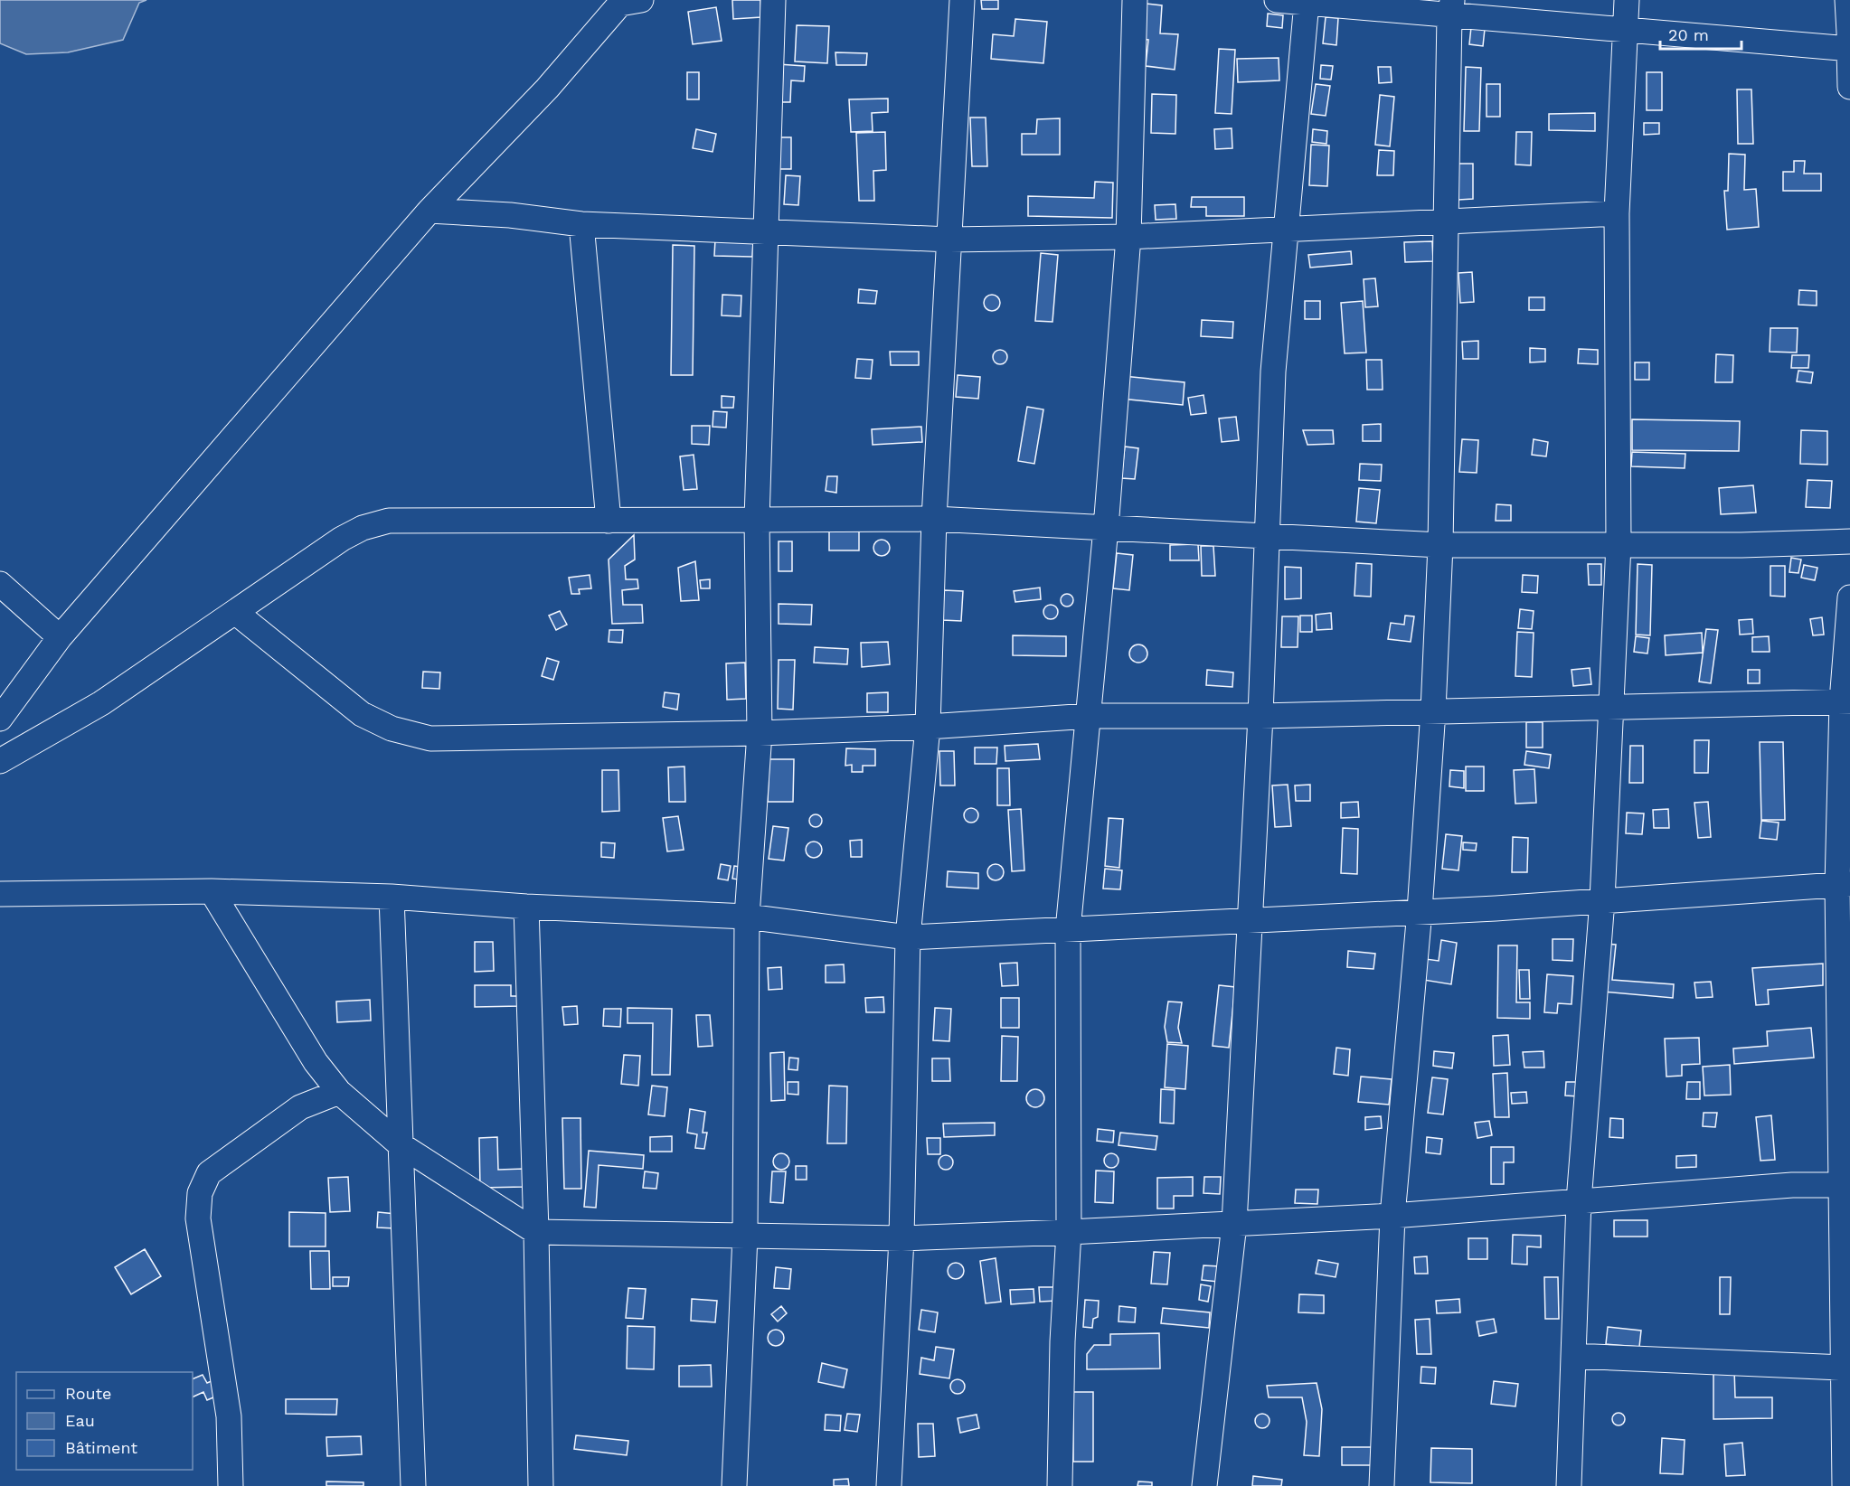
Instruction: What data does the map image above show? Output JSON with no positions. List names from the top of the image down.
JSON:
{
  "legend": ["Route", "Eau", "Bâtiment"],
  "scale_bar": "20 m"
}
